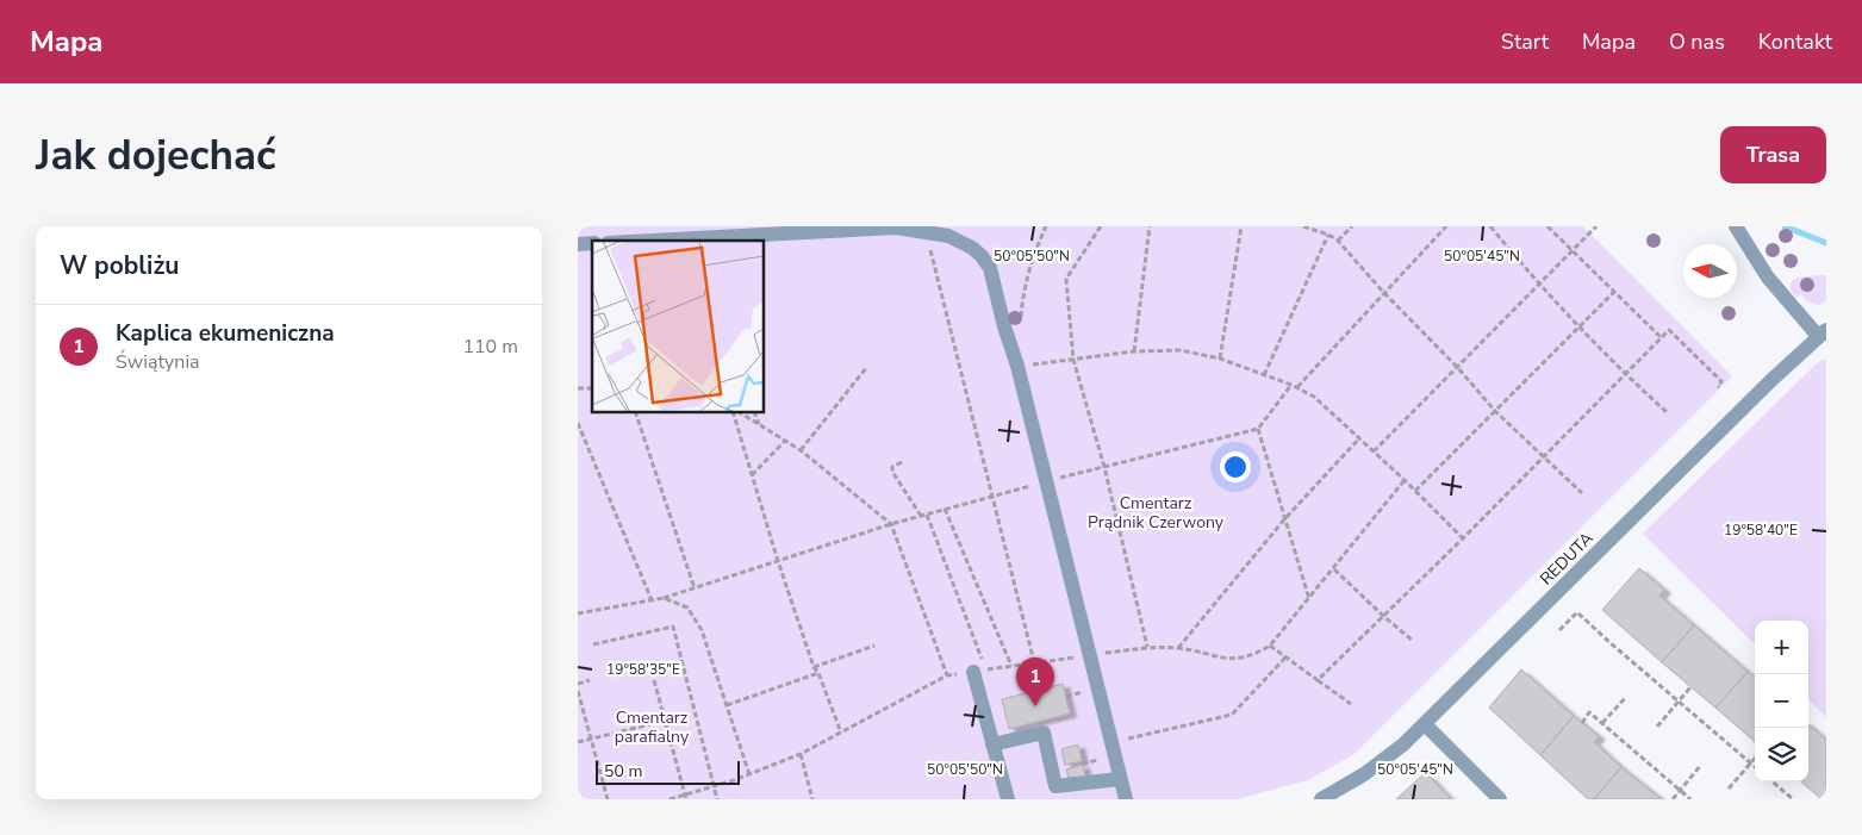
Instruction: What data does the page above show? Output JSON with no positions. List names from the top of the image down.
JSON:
{
  "streets": {
    "street": ["REDUTA"]
  },
  "parks": ["Cmentarz Prądnik Czerwony", "Cmentarz parafialny"],
  "scale_bar": "50 m",
  "north": "left",
  "page": {
    "header": "Mapa",
    "nav": [
      "Start",
      "Mapa",
      "O nas",
      "Kontakt"
    ],
    "buttons": "Trasa",
    "title": "Jak dojechać",
    "heading": "W pobliżu",
    "list": [
      {
        "mark": "1",
        "name": "Kaplica ekumeniczna",
        "note": "Świątynia",
        "value": "110 m"
      }
    ],
    "map_buttons": ["+", "−"],
    "pins": "1",
    "scale": "50 m"
  },
  "coordinates": [
    "50°05'50\"N",
    "50°05'45\"N",
    "19°58'40\"E",
    "19°58'35\"E"
  ]
}
